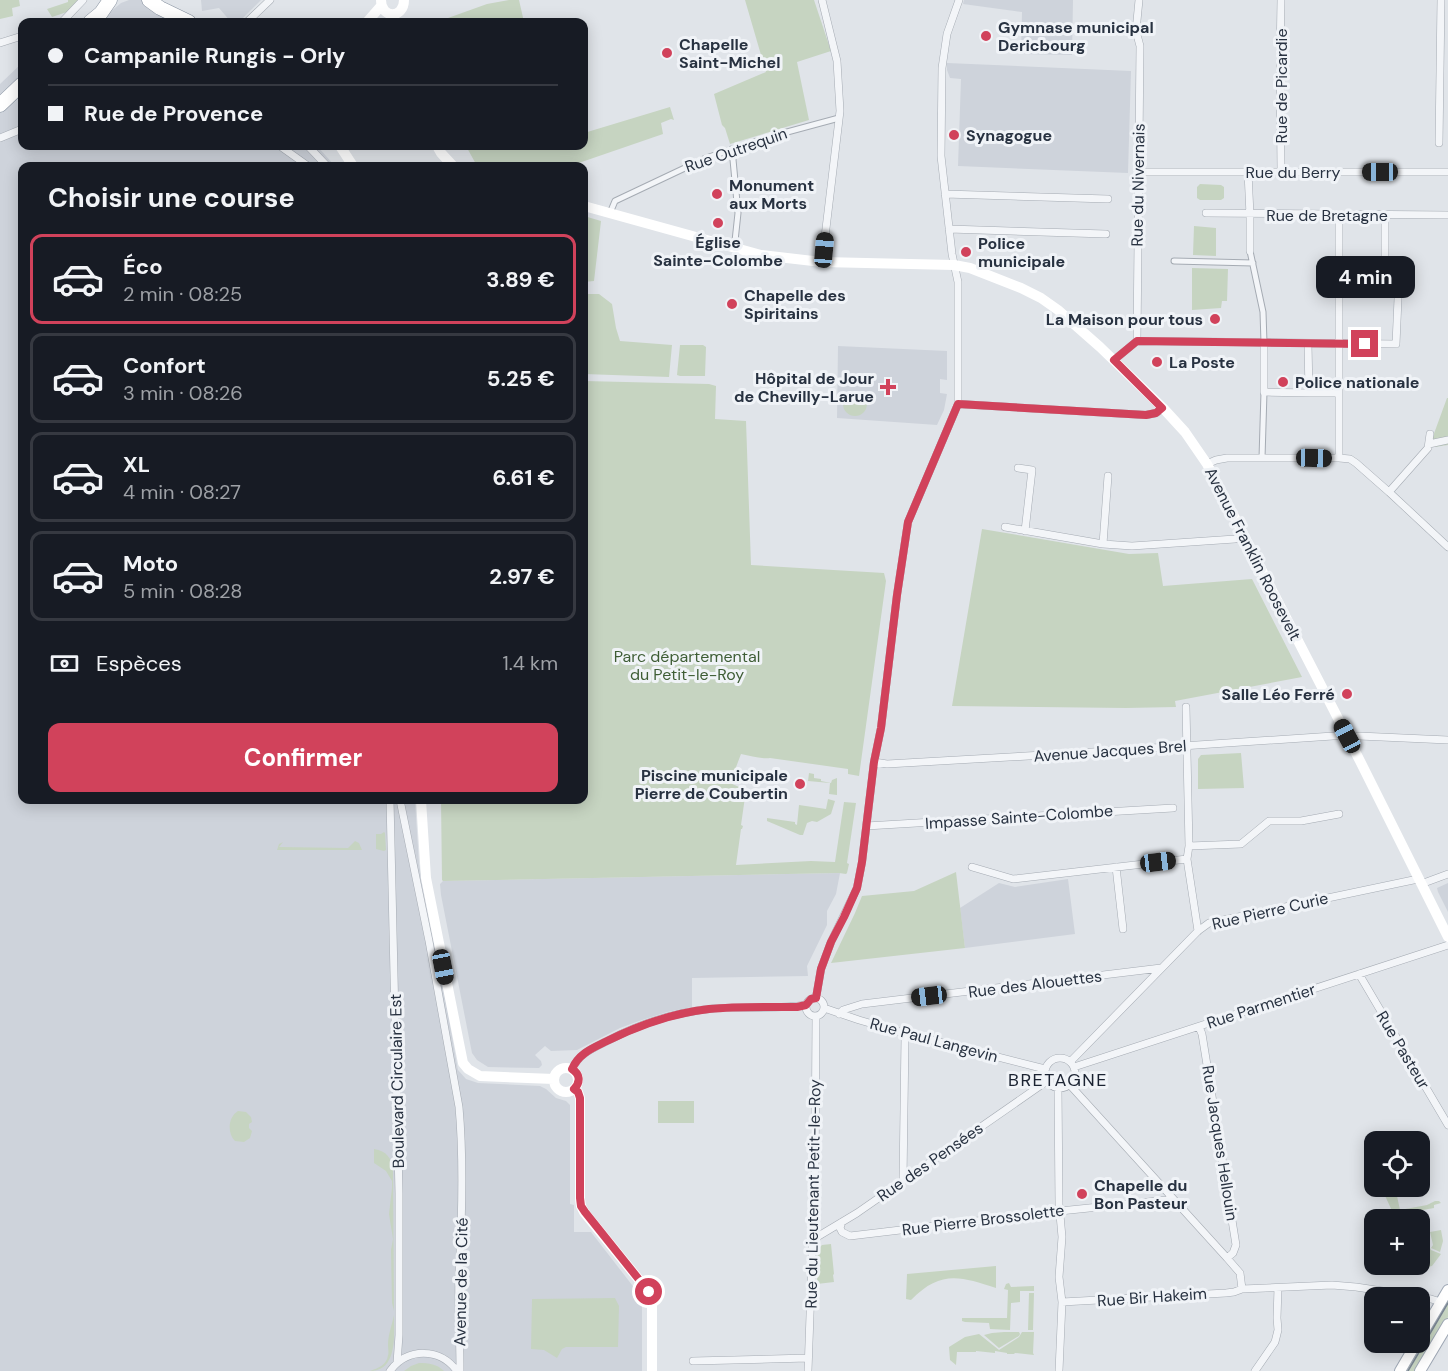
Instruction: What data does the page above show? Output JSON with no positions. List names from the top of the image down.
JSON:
{
  "streets": {
    "main road": ["Avenue Franklin Roosevelt"],
    "street": [
      "Rue de Picardie",
      "Rue Outrequin",
      "Rue du Berry",
      "Rue du Nivernais",
      "Rue de Bretagne",
      "Avenue Jacques Brel",
      "Impasse Sainte-Colombe",
      "Rue Pierre Curie",
      "Rue des Alouettes",
      "Rue Parmentier",
      "Rue Paul Langevin",
      "Rue Pasteur",
      "Boulevard Circulaire Est",
      "Rue Jacques Hellouin",
      "Rue des Pensées",
      "Rue du Lieutenant Petit-le-Roy",
      "Rue Pierre Brossolette",
      "Avenue de la Cité",
      "Rue Bir Hakeim"
    ]
  },
  "crossings": [
    ["Rue de Picardie", "Rue du Berry"],
    ["Rue Outrequin", "Avenue Franklin Roosevelt"],
    ["Rue du Berry", "Rue du Nivernais"],
    ["Avenue Franklin Roosevelt", "Avenue Jacques Brel"],
    ["Avenue Franklin Roosevelt", "Rue Pierre Curie"],
    ["Rue Pierre Curie", "Rue des Alouettes"],
    ["Rue Pierre Curie", "Rue Parmentier"],
    ["Rue Pierre Curie", "Rue Paul Langevin"],
    ["Rue Pierre Curie", "Rue des Pensées"],
    ["Rue des Alouettes", "Rue Paul Langevin"],
    ["Rue Parmentier", "Rue Paul Langevin"],
    ["Rue Parmentier", "Rue Pasteur"],
    ["Rue Parmentier", "Rue Jacques Hellouin"],
    ["Rue Parmentier", "Rue des Pensées"],
    ["Rue Paul Langevin", "Rue des Pensées"],
    ["Rue Paul Langevin", "Rue du Lieutenant Petit-le-Roy"],
    ["Rue des Pensées", "Rue du Lieutenant Petit-le-Roy"],
    ["Rue des Pensées", "Rue Pierre Brossolette"]
  ],
  "districts": ["BRETAGNE"],
  "parks": ["Parc départemental du Petit-le-Roy"],
  "places": {
    "other": [
      "Gymnase municipal Dericbourg",
      "Chapelle Saint-Michel",
      "Synagogue",
      "Monument aux Morts",
      "Église Sainte-Colombe",
      "Police municipale",
      "Chapelle des Spiritains",
      "La Maison pour tous",
      "La Poste",
      "Police nationale",
      "Salle Léo Ferré",
      "Piscine municipale Pierre de Coubertin",
      "Chapelle du Bon Pasteur"
    ],
    "health": ["Hôpital de Jour de Chevilly-Larue"]
  },
  "page": {
    "banner": ["Campanile Rungis - Orly", "Rue de Provence"],
    "heading": "Choisir une course",
    "list": [
      {
        "name": "Éco",
        "note": "2 min · 08:25",
        "value": "3.89 €"
      },
      {
        "name": "Confort",
        "note": "3 min · 08:26",
        "value": "5.25 €"
      },
      {
        "name": "XL",
        "note": "4 min · 08:27",
        "value": "6.61 €"
      },
      {
        "name": "Moto",
        "note": "5 min · 08:28",
        "value": "2.97 €"
      }
    ],
    "bubble": "4 min",
    "pay": ["Espèces", "1.4 km"],
    "buttons": "Confirmer",
    "map_buttons": ["+", "−"]
  }
}
